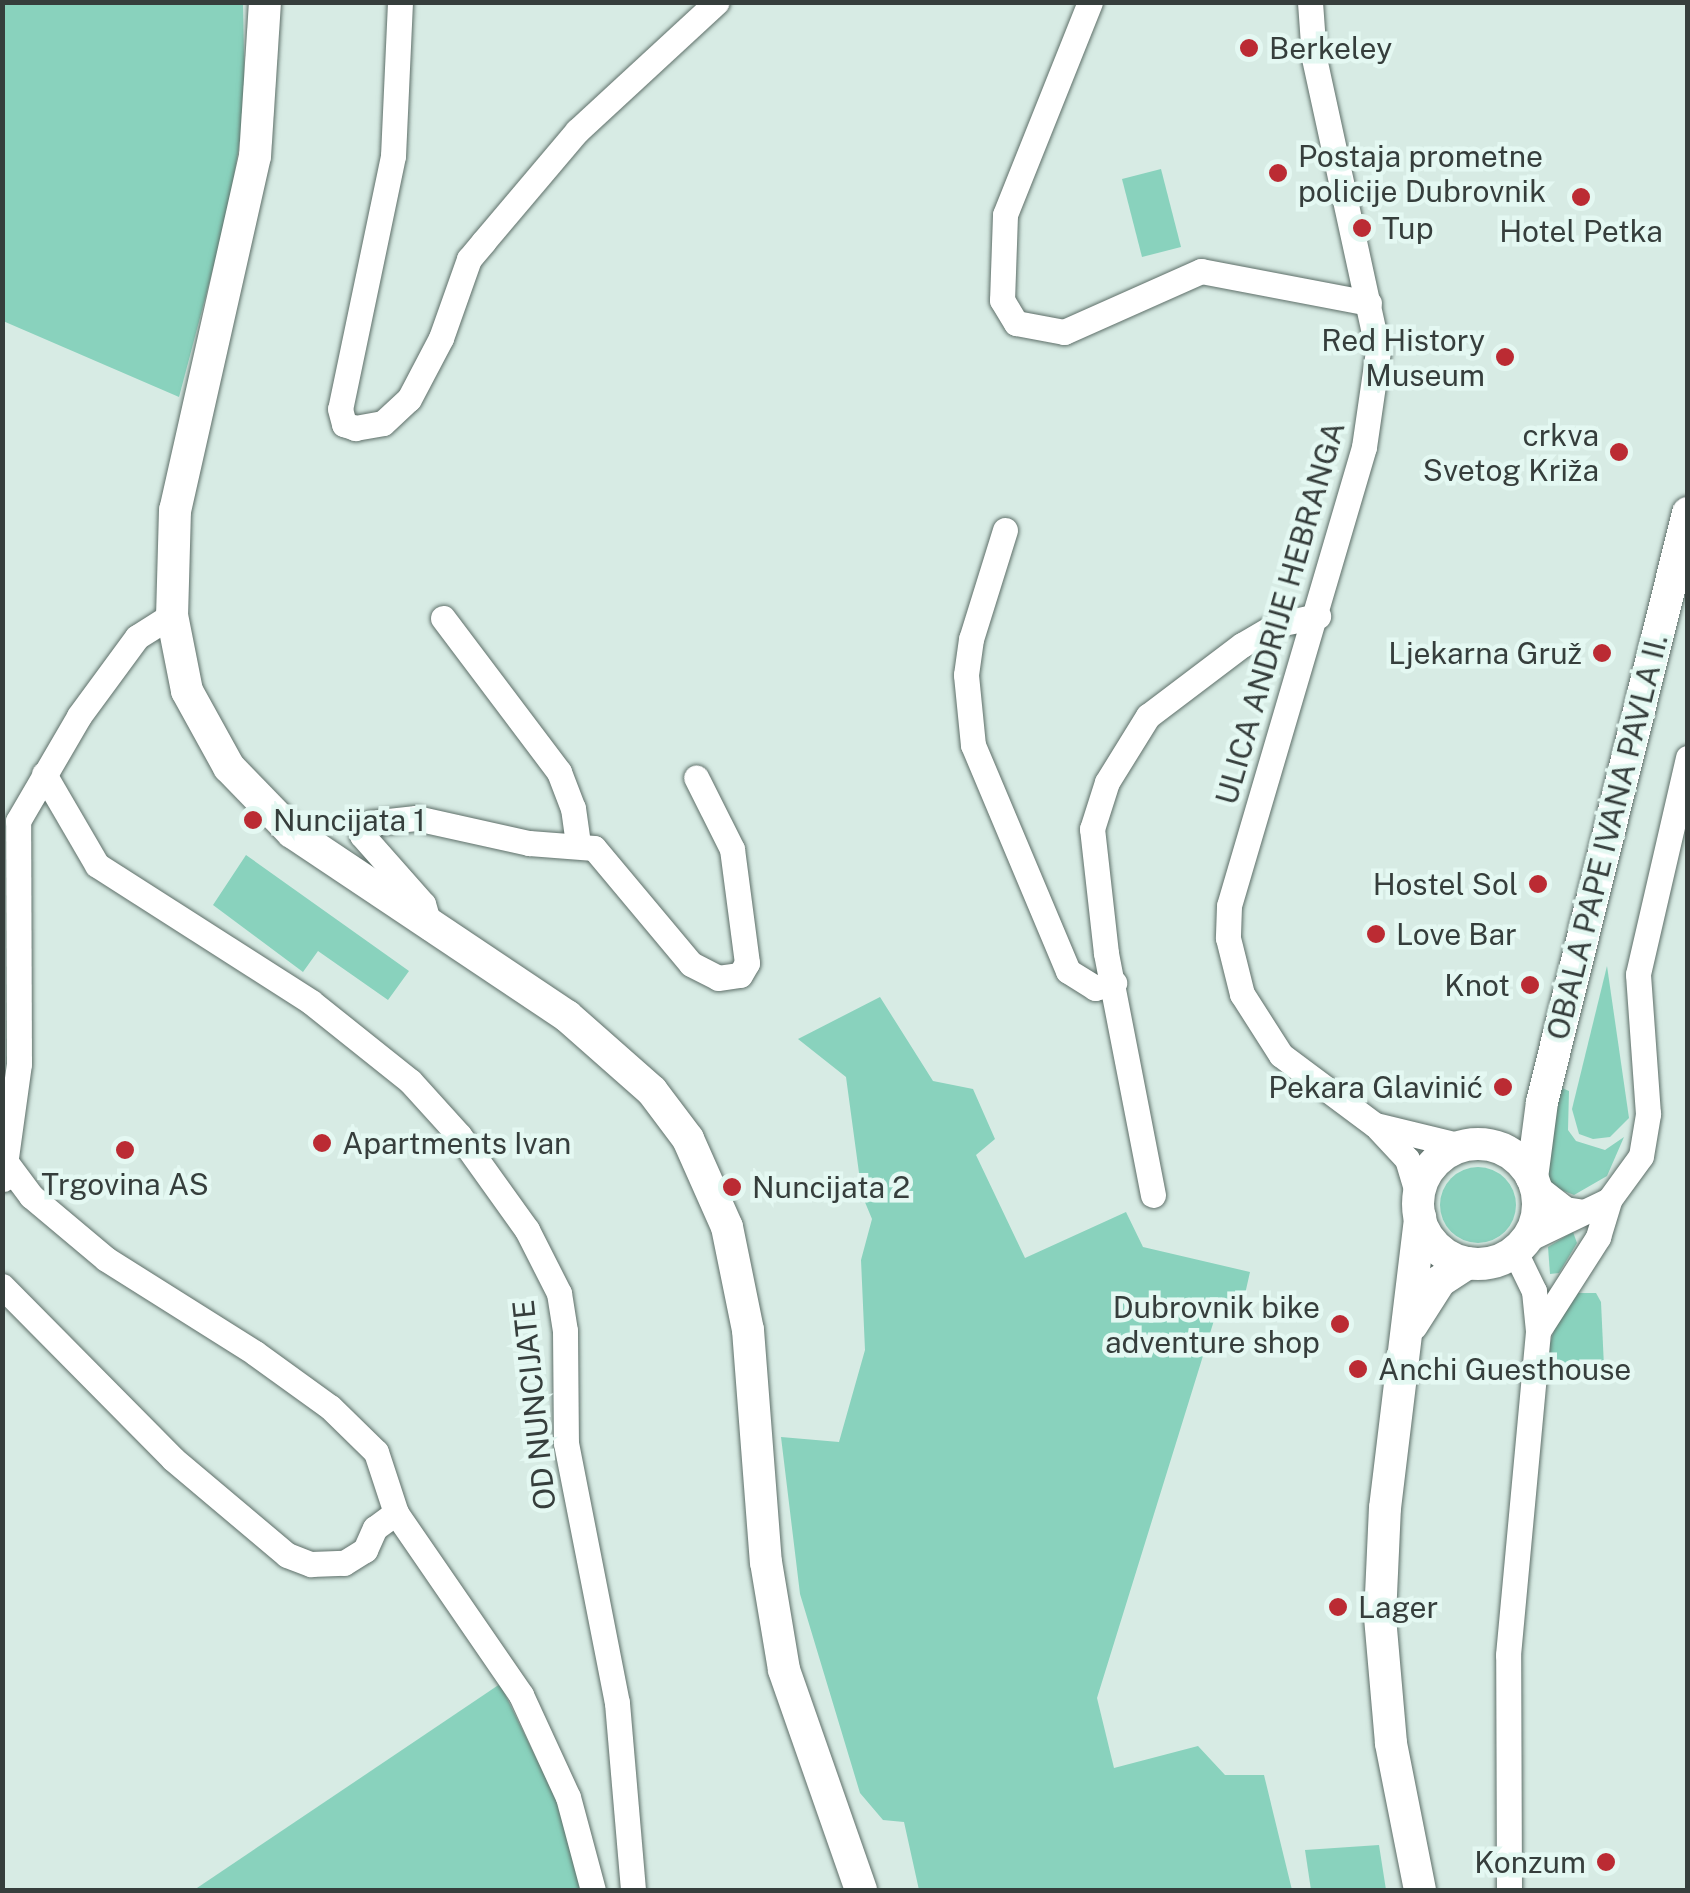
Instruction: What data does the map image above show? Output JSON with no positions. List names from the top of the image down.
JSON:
{
  "streets": {
    "main road": ["OBALA PAPE IVANA PAVLA II."],
    "street": ["ULICA ANDRIJE HEBRANGA", "OD NUNCIJATE"]
  },
  "crossings": [
    ["ULICA ANDRIJE HEBRANGA", "OBALA PAPE IVANA PAVLA II."]
  ],
  "places": [
    "Berkeley",
    "Postaja prometne policije Dubrovnik",
    "Hotel Petka",
    "Tup",
    "Red History Museum",
    "crkva Svetog Križa",
    "Ljekarna Gruž",
    "Nuncijata 1",
    "Hostel Sol",
    "Love Bar",
    "Knot",
    "Pekara Glavinić",
    "Apartments Ivan",
    "Trgovina AS",
    "Nuncijata 2",
    "Dubrovnik bike adventure shop",
    "Anchi Guesthouse",
    "Lager",
    "Konzum"
  ]
}
